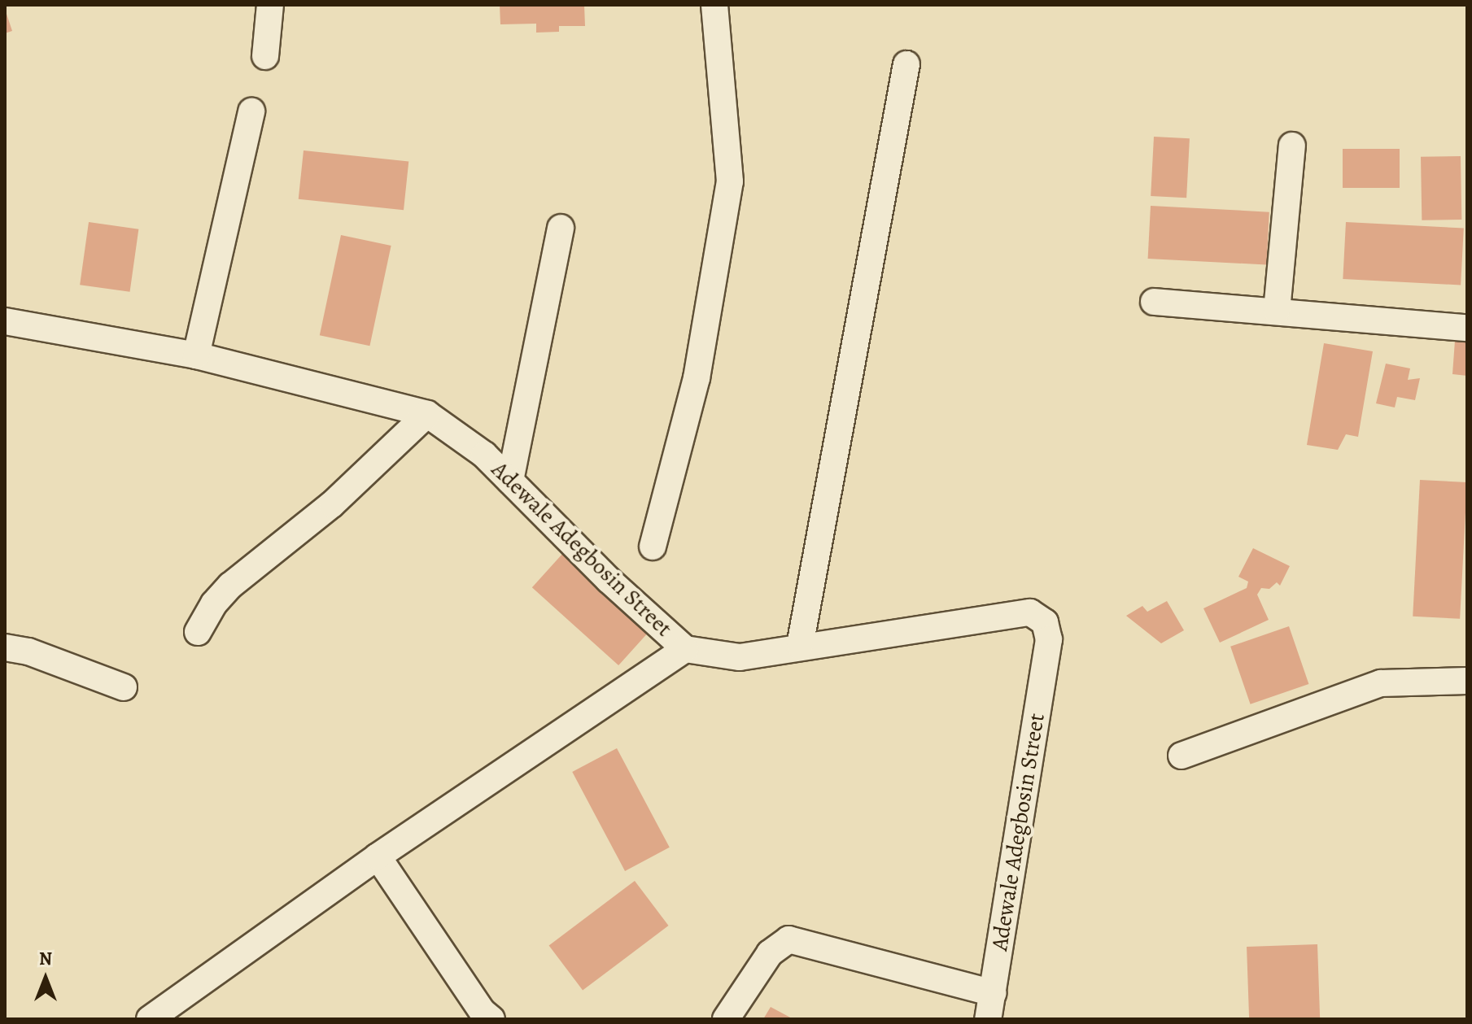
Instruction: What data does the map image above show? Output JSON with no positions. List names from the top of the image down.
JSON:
{
  "streets": {
    "street": ["Adewale Adegbosin Street"]
  },
  "north": "top"
}
